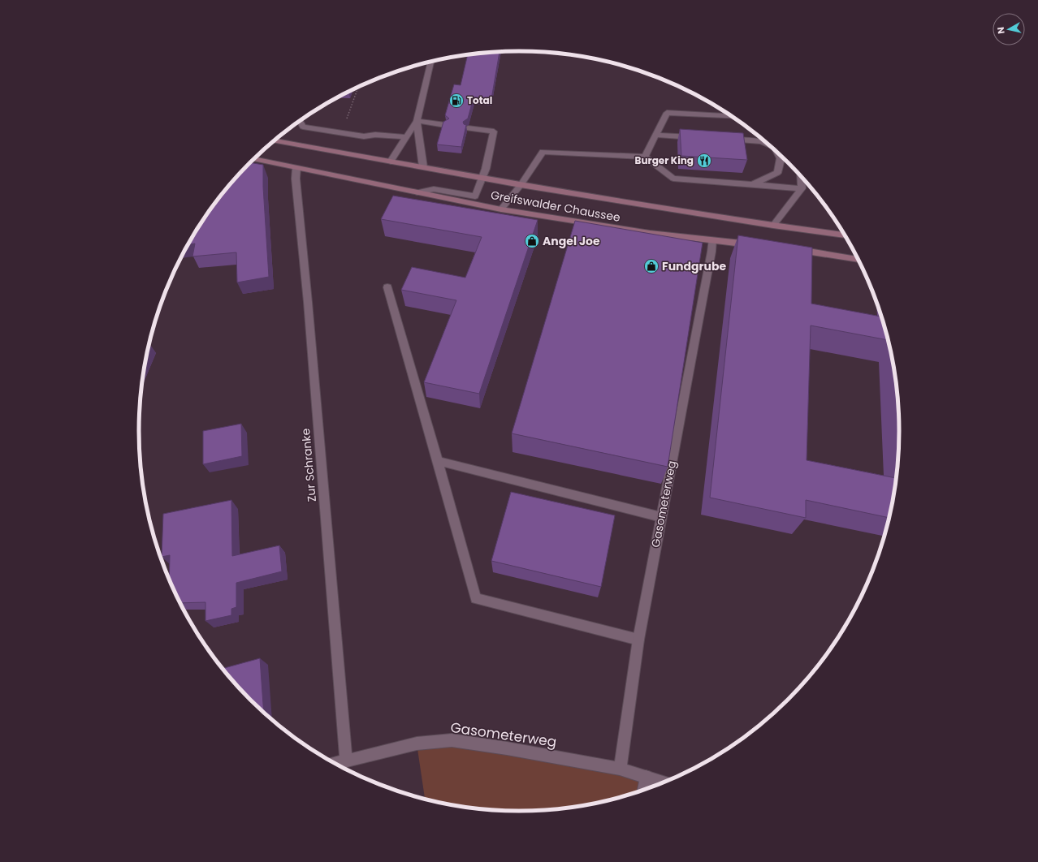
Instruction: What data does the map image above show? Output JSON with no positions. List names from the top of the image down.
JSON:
{
  "streets": {
    "main road": ["Greifswalder Chaussee"],
    "street": ["Zur Schranke", "Gasometerweg"]
  },
  "crossings": [
    ["Greifswalder Chaussee", "Zur Schranke"],
    ["Greifswalder Chaussee", "Gasometerweg"],
    ["Zur Schranke", "Gasometerweg"]
  ],
  "places": {
    "fuel station": ["Total"],
    "restaurant": ["Burger King"],
    "shop": ["Angel Joe", "Fundgrube"]
  },
  "north": "left"
}
